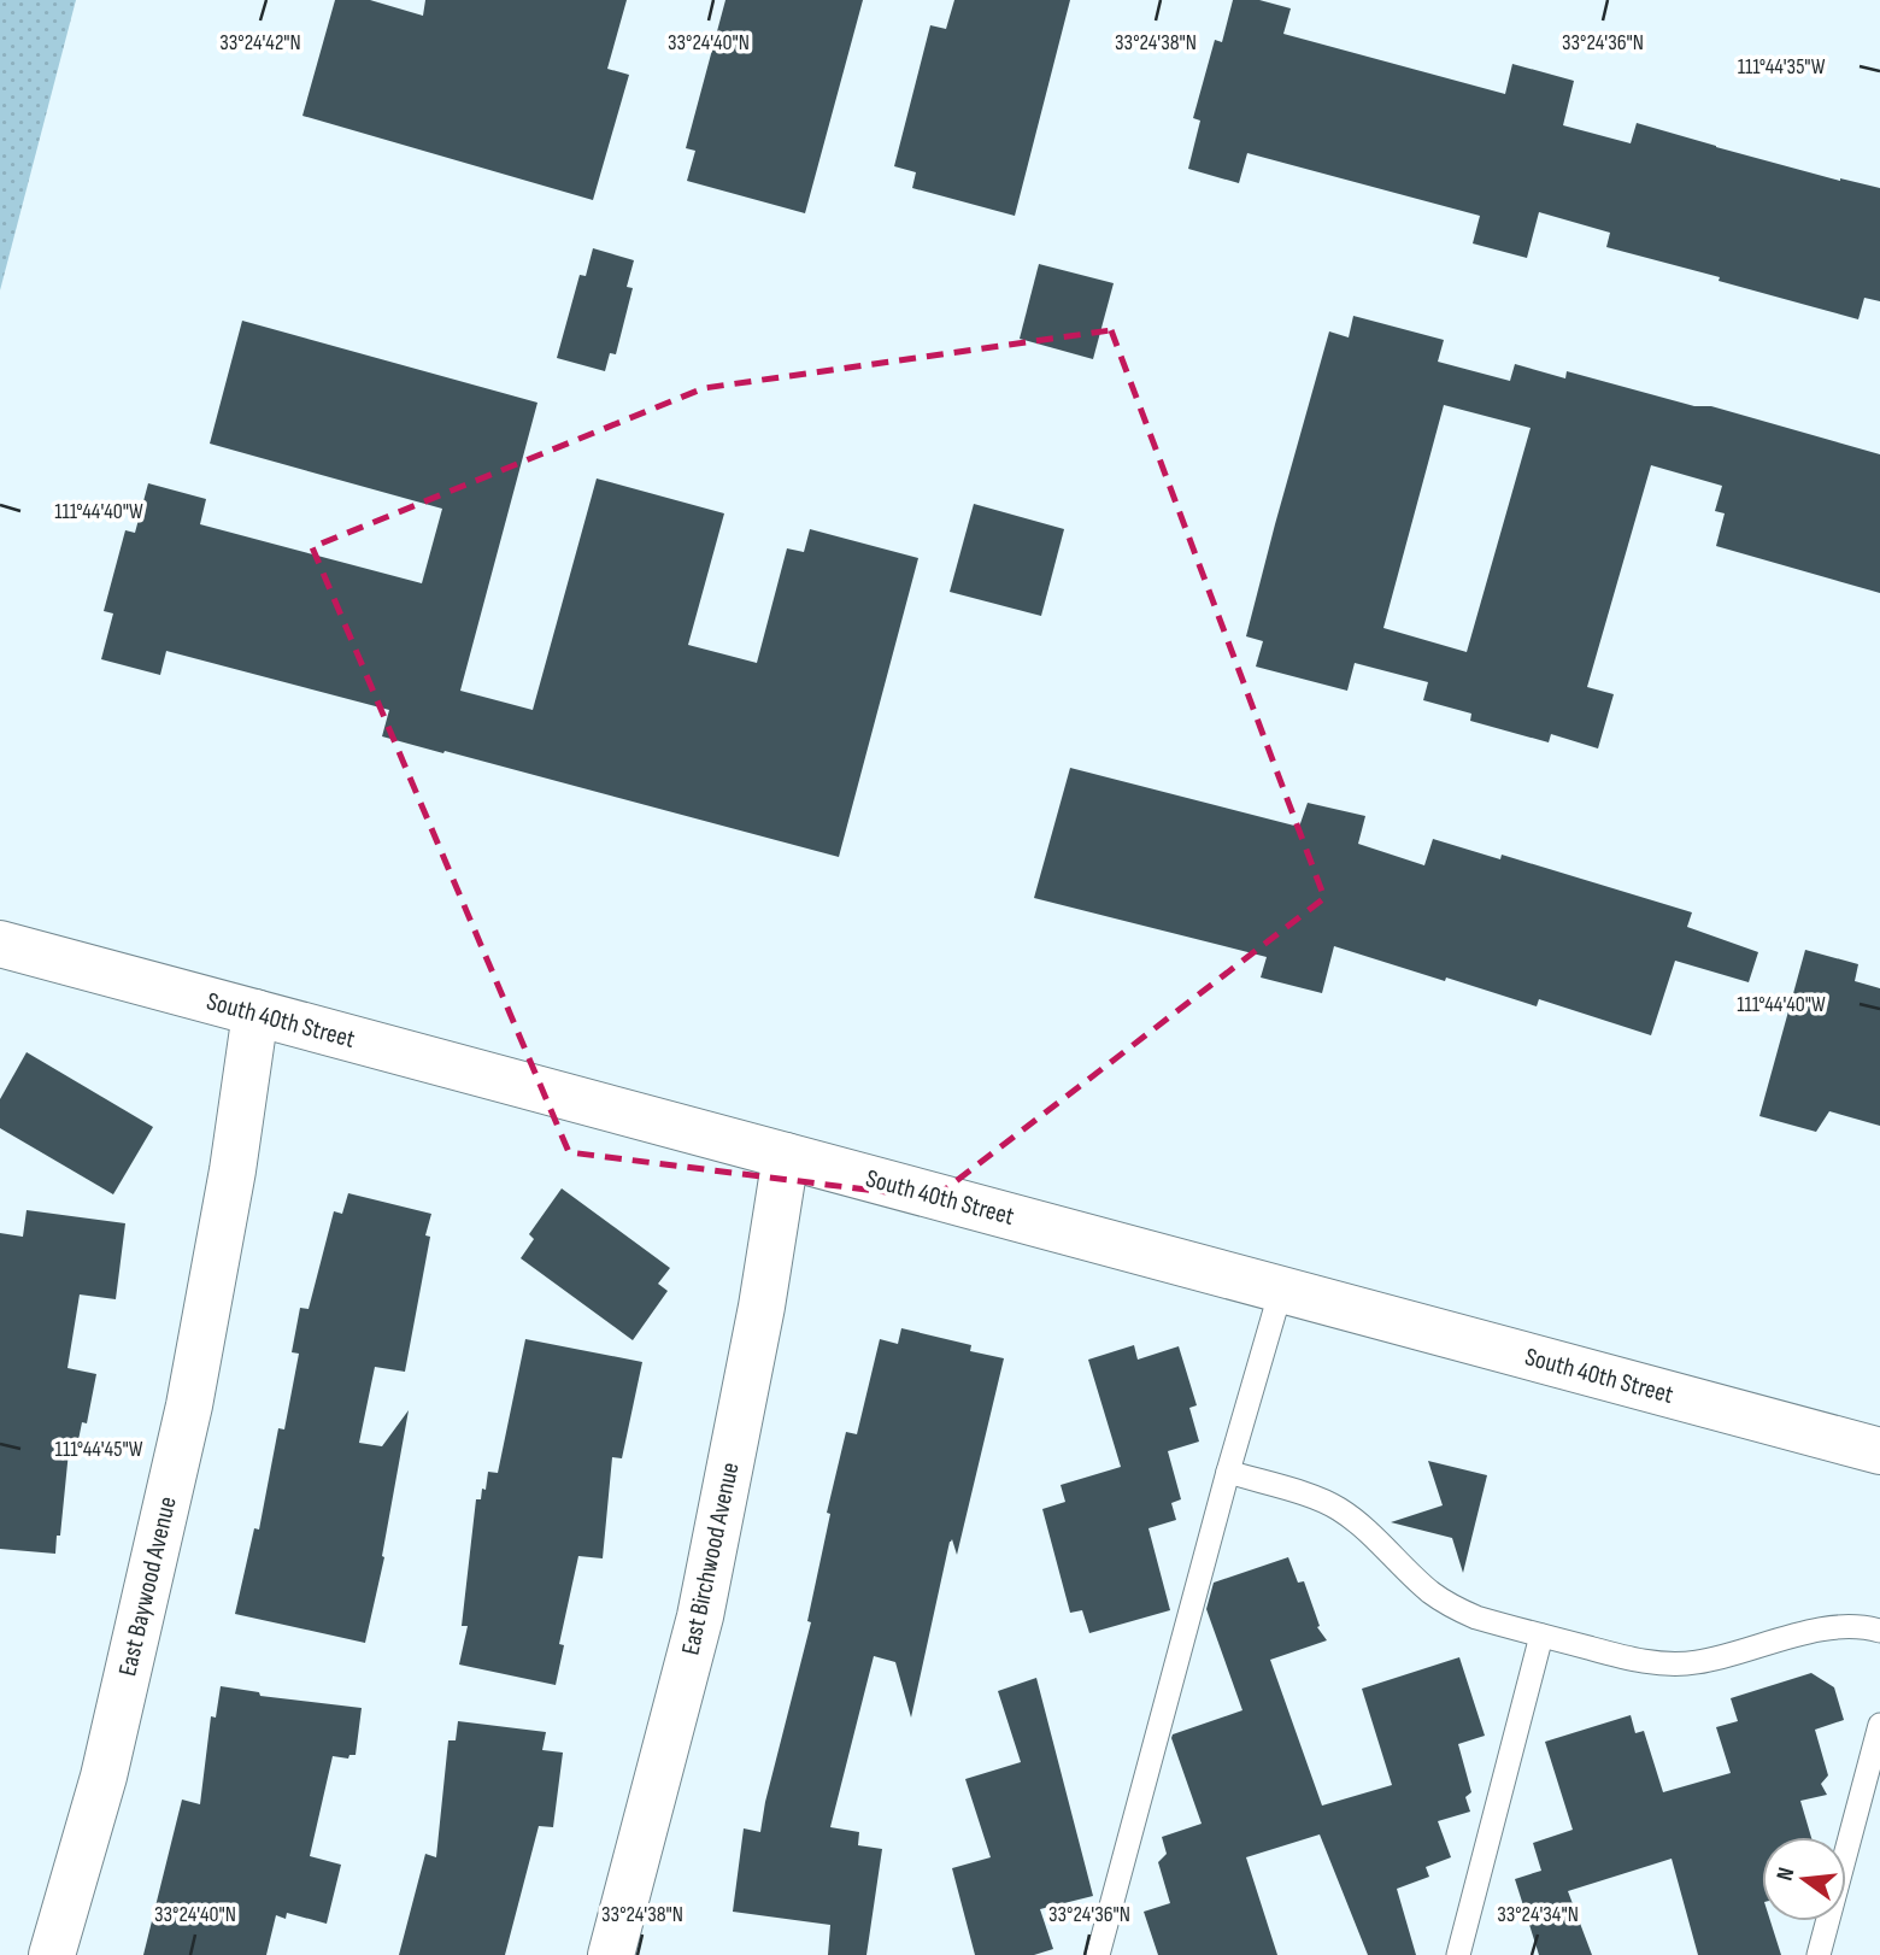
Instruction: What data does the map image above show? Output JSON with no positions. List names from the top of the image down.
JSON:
{
  "streets": {
    "street": ["South 40th Street", "East Birchwood Avenue", "East Baywood Avenue"]
  },
  "crossings": [
    ["South 40th Street", "East Birchwood Avenue"],
    ["South 40th Street", "East Baywood Avenue"]
  ],
  "north": "left",
  "coordinates": [
    "33°24'42\"N",
    "33°24'40\"N",
    "33°24'38\"N",
    "33°24'36\"N",
    "111°44'35\"W",
    "111°44'40\"W",
    "111°44'45\"W",
    "33°24'34\"N"
  ]
}
